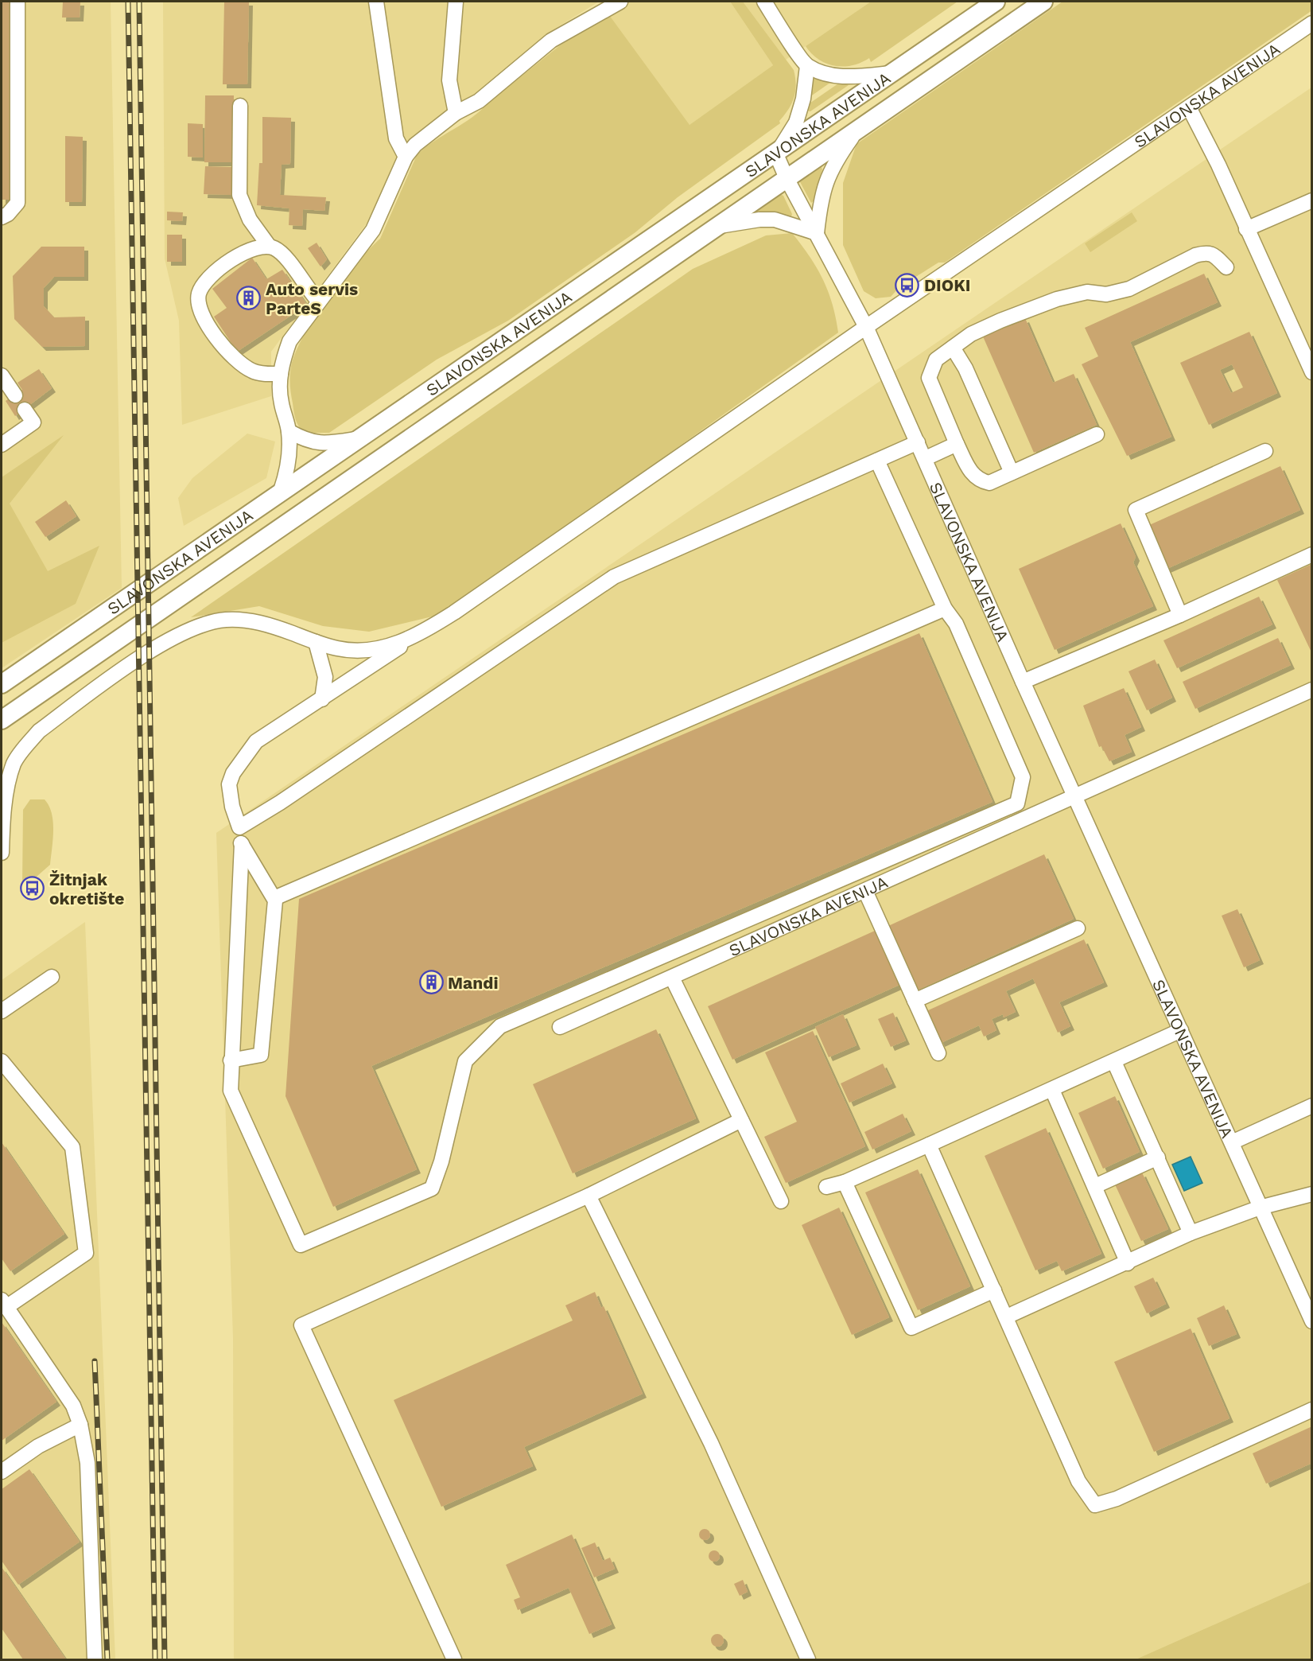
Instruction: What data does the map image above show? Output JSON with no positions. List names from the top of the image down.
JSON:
{
  "streets": {
    "main road": ["SLAVONSKA AVENIJA"]
  },
  "places": {
    "bus stop": ["DIOKI", "Žitnjak okretište"],
    "building": ["Auto servis ParteS", "Mandi"]
  }
}
